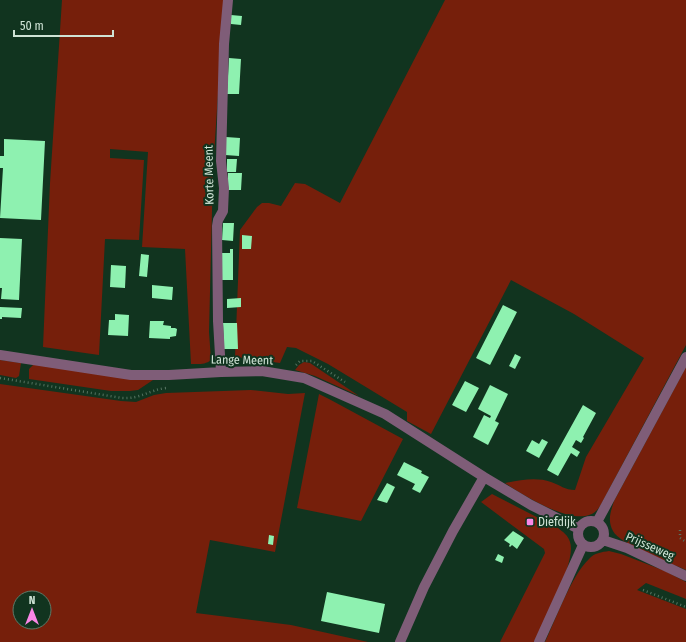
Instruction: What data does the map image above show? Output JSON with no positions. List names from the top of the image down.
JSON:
{
  "streets": {
    "street": ["Korte Meent", "Lange Meent", "Prijsseweg"]
  },
  "crossings": [
    ["Korte Meent", "Lange Meent"],
    ["Lange Meent", "Prijsseweg"]
  ],
  "places": {
    "transit": ["Diefdijk"]
  },
  "scale_bar": "50 m",
  "north": "top"
}
